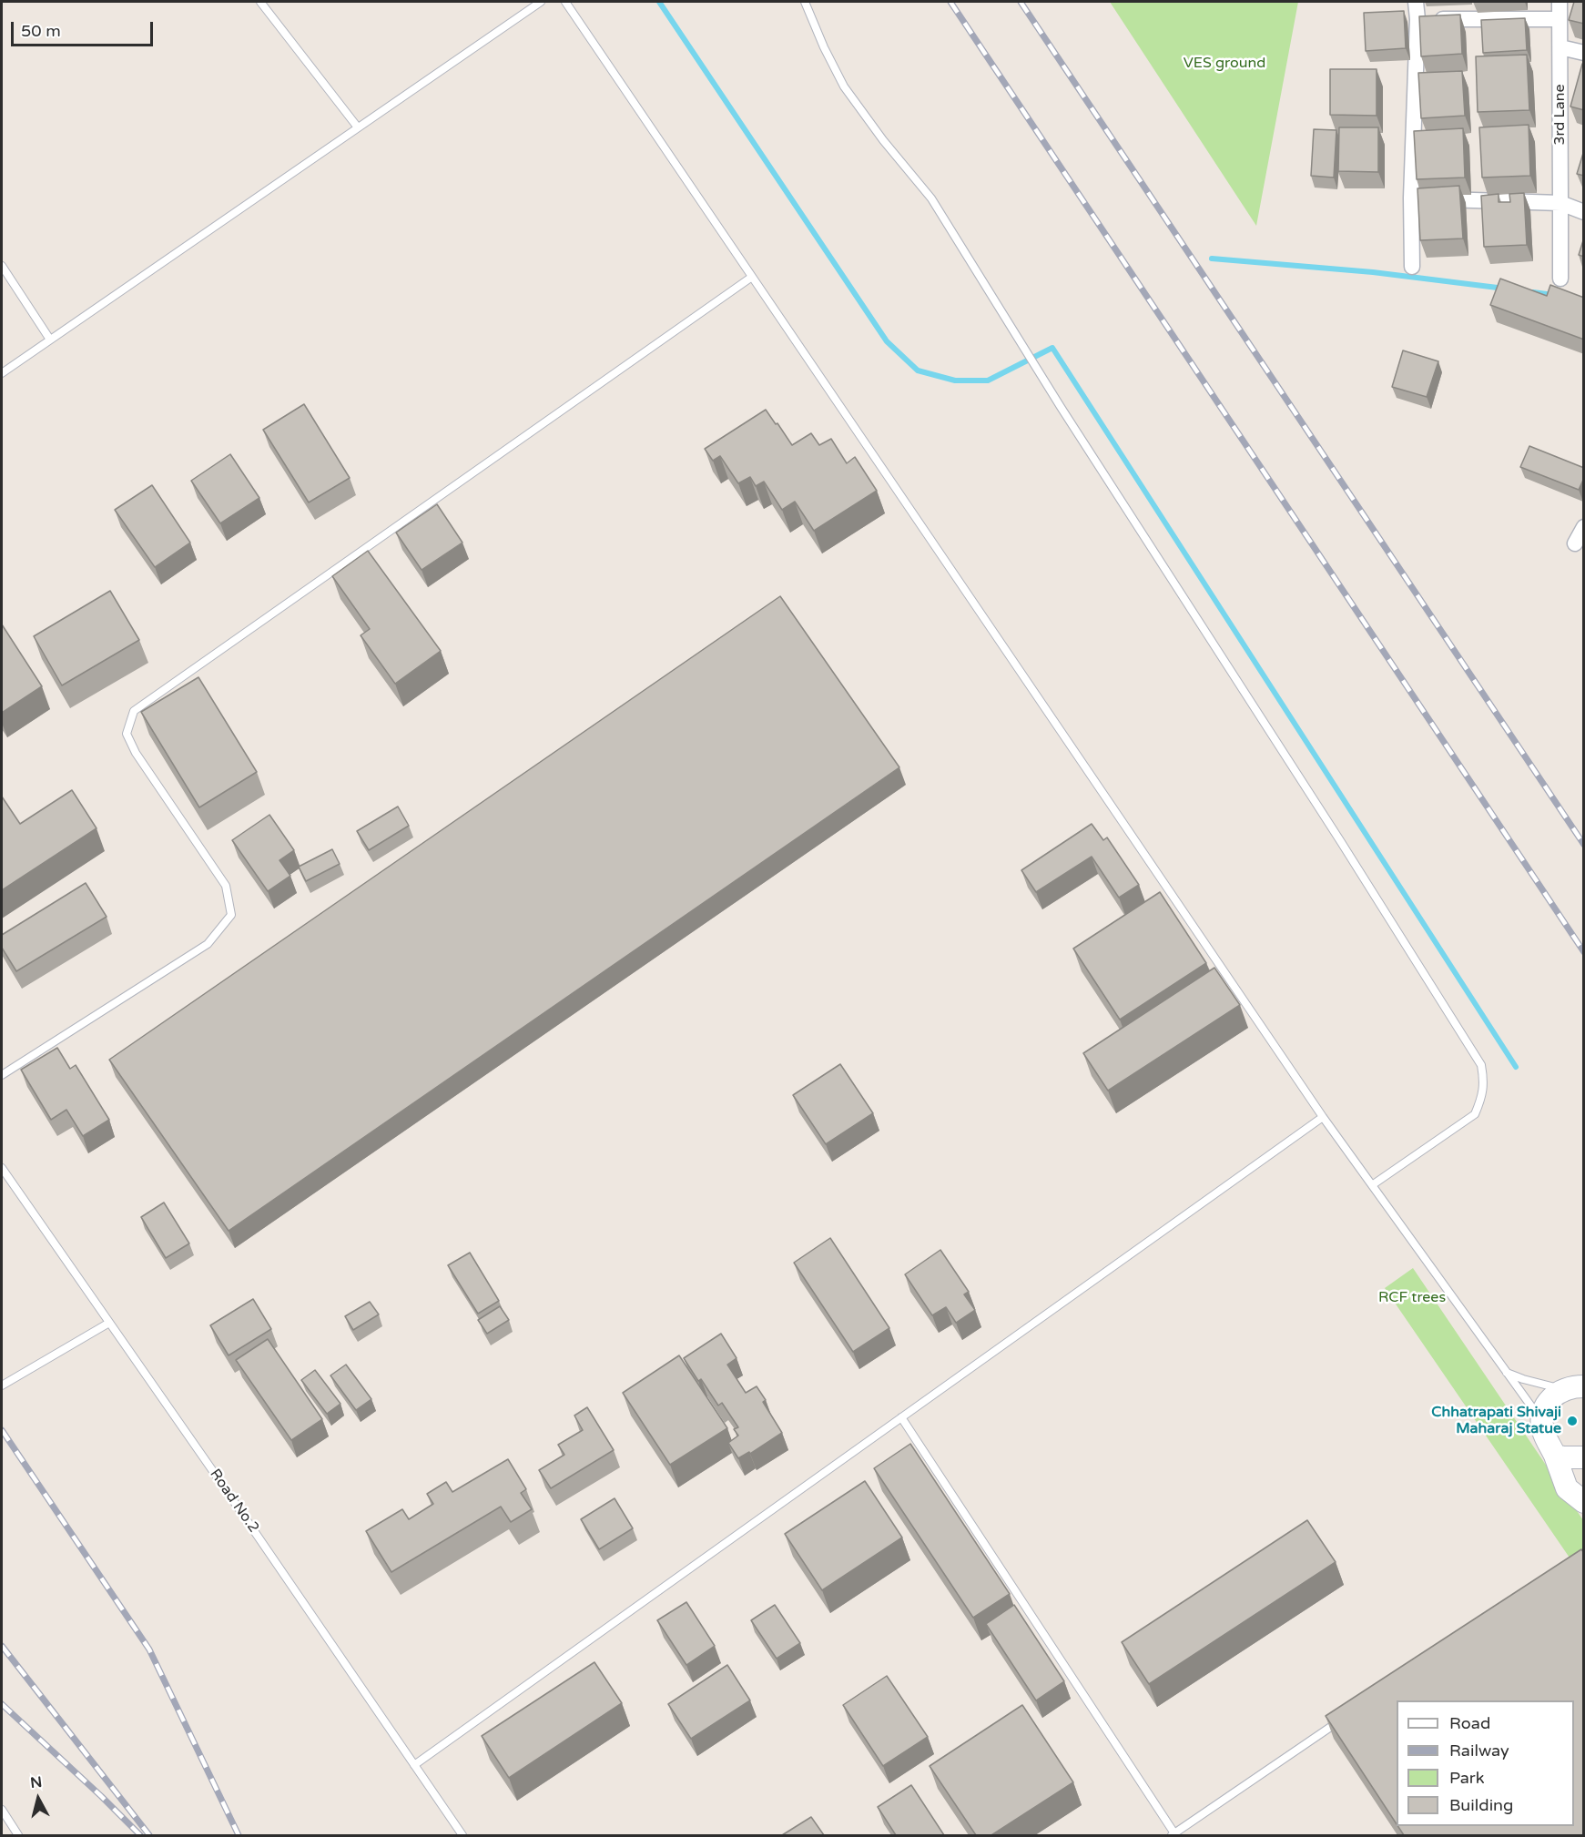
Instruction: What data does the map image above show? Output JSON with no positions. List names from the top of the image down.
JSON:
{
  "streets": {
    "street": ["3rd Lane"],
    "lane": ["Road No.2"]
  },
  "parks": ["VES ground", "RCF trees"],
  "places": ["Chhatrapati Shivaji Maharaj Statue"],
  "legend": [
    "Road",
    "Railway",
    "Park",
    "Building"
  ],
  "scale_bar": "50 m",
  "north": "top"
}
